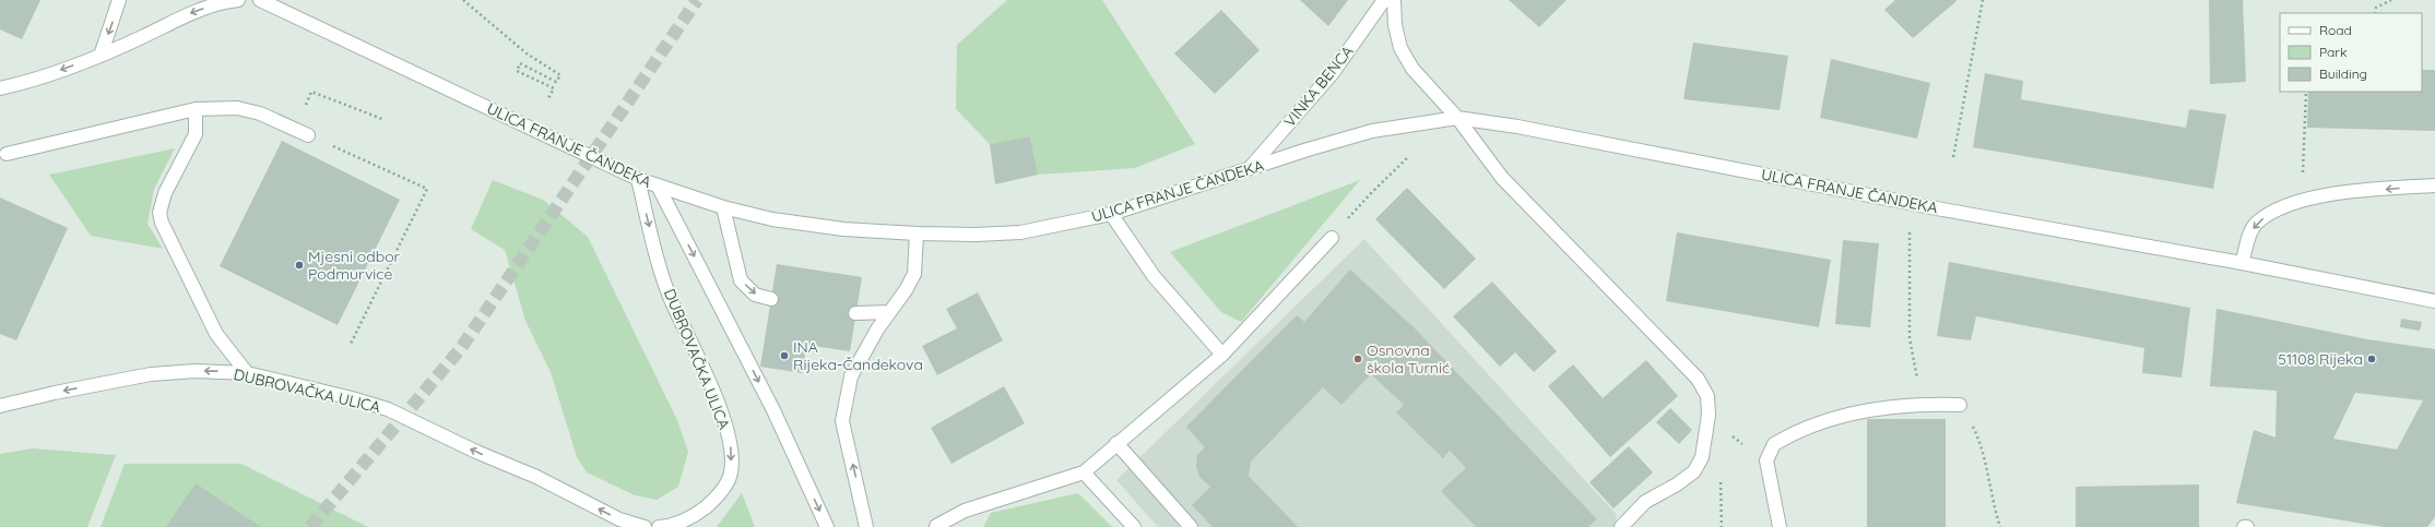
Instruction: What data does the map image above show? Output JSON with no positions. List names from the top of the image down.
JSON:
{
  "streets": {
    "street": ["VINKA BENCA", "ULICA FRANJE ČANDEKA", "DUBROVAČKA ULICA"]
  },
  "crossings": [
    ["VINKA BENCA", "ULICA FRANJE ČANDEKA"],
    ["ULICA FRANJE ČANDEKA", "DUBROVAČKA ULICA"]
  ],
  "places": [
    "Mjesni odbor Podmurvice",
    "INA Rijeka-Čandekova",
    "Osnovna škola Turnić",
    "51108 Rijeka"
  ],
  "legend": ["Road", "Park", "Building"]
}
